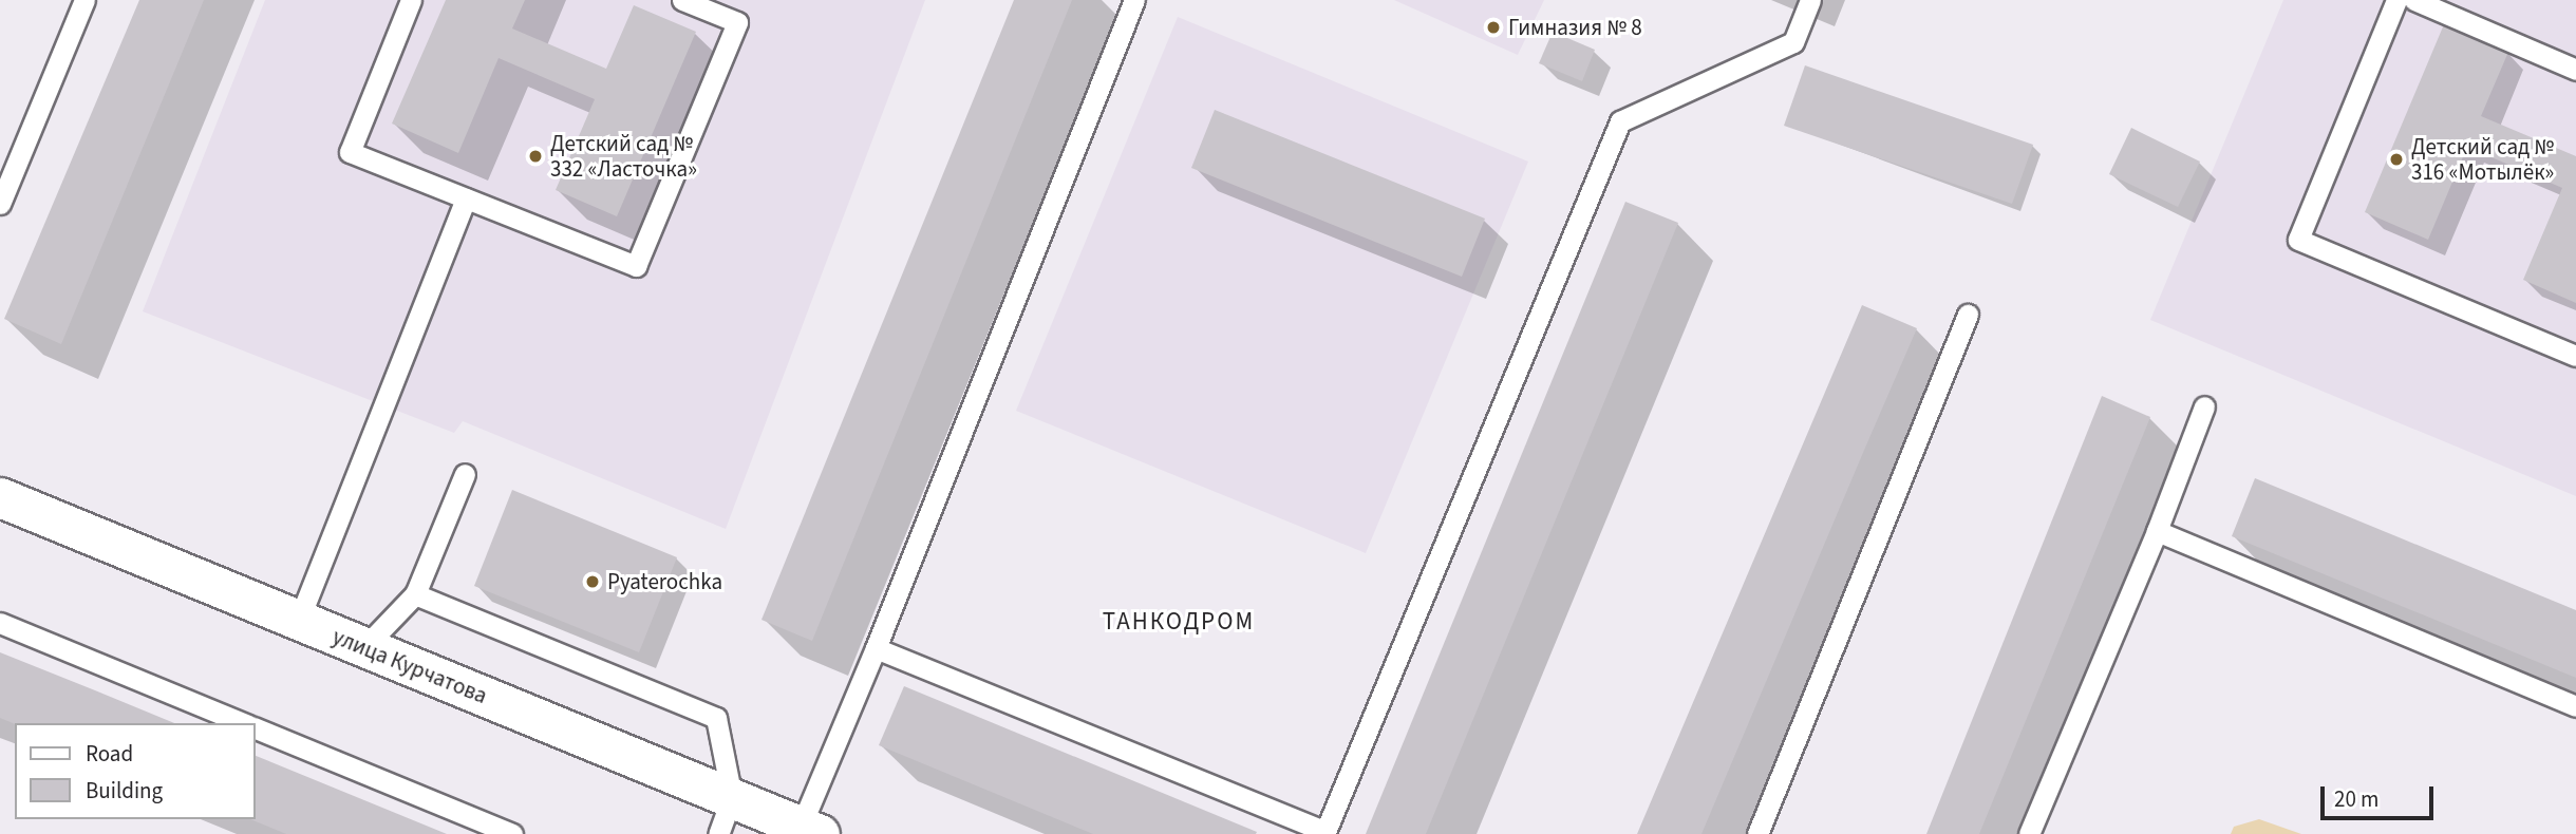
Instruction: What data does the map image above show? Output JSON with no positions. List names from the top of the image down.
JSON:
{
  "streets": {
    "street": ["улица Курчатова"]
  },
  "districts": ["ТАНКОДРОМ"],
  "places": [
    "Гимназия № 8",
    "Детский сад № 332 «Ласточка»",
    "Детский сад № 316 «Мотылёк»",
    "Pyaterochka"
  ],
  "legend": ["Road", "Building"],
  "scale_bar": "20 m"
}
